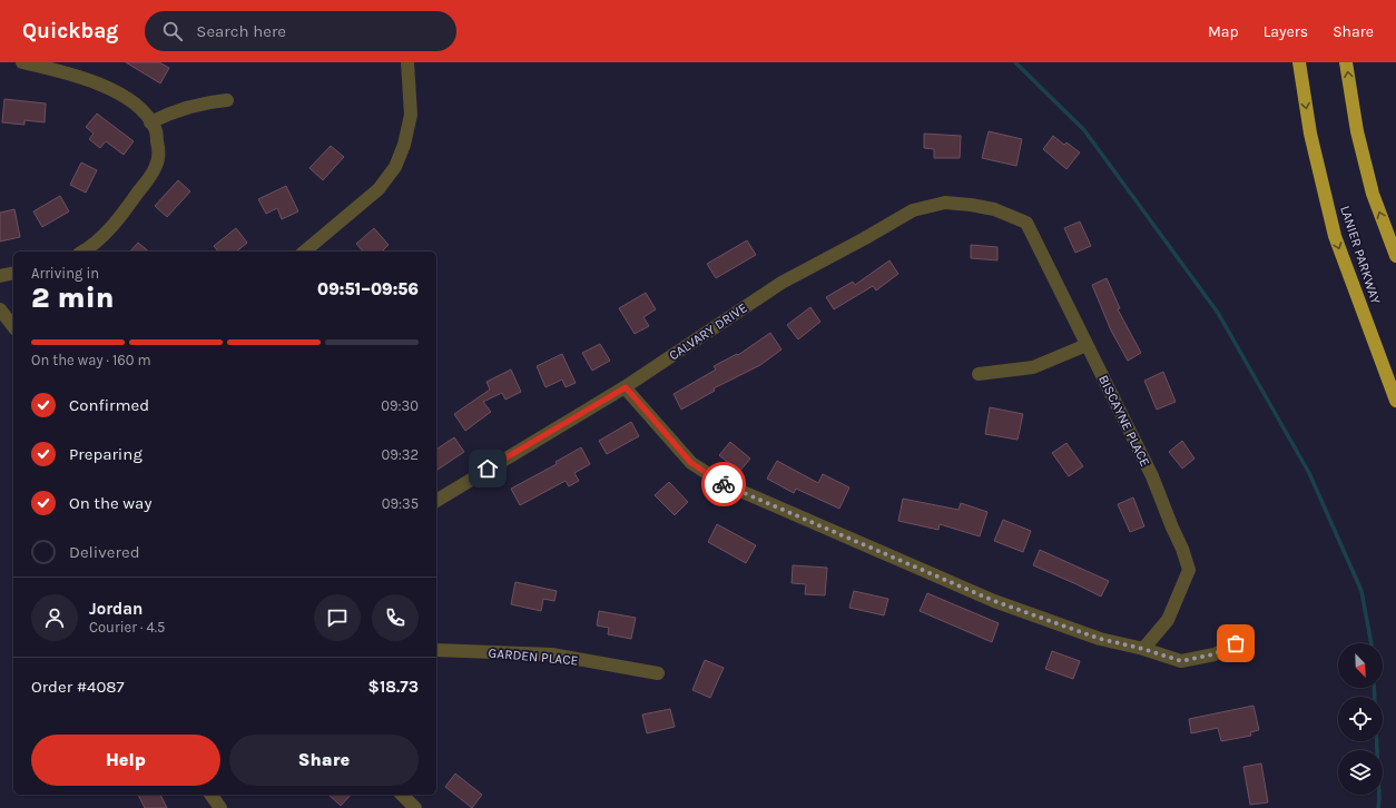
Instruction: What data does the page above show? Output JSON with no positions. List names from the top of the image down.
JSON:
{
  "streets": {
    "highway": ["LANIER PARKWAY"],
    "street": ["CALVARY DRIVE", "BISCAYNE PLACE", "GARDEN PLACE"]
  },
  "crossings": [
    ["CALVARY DRIVE", "BISCAYNE PLACE"]
  ],
  "north": "bottom right",
  "page": {
    "header": "Quickbag",
    "search": "Search here",
    "nav": ["Map", "Layers", "Share"],
    "heading": ["2 min", "Arriving in", "09:51–09:56"],
    "panel": [
      "Jordan",
      "Courier · 4.5",
      "Order #4087",
      "$18.73"
    ],
    "bar": "On the way · 160 m",
    "list": [
      ["Confirmed", "09:30"],
      ["Preparing", "09:32"],
      ["On the way", "09:35"],
      "Delivered"
    ],
    "buttons": ["Help", "Share"]
  }
}
